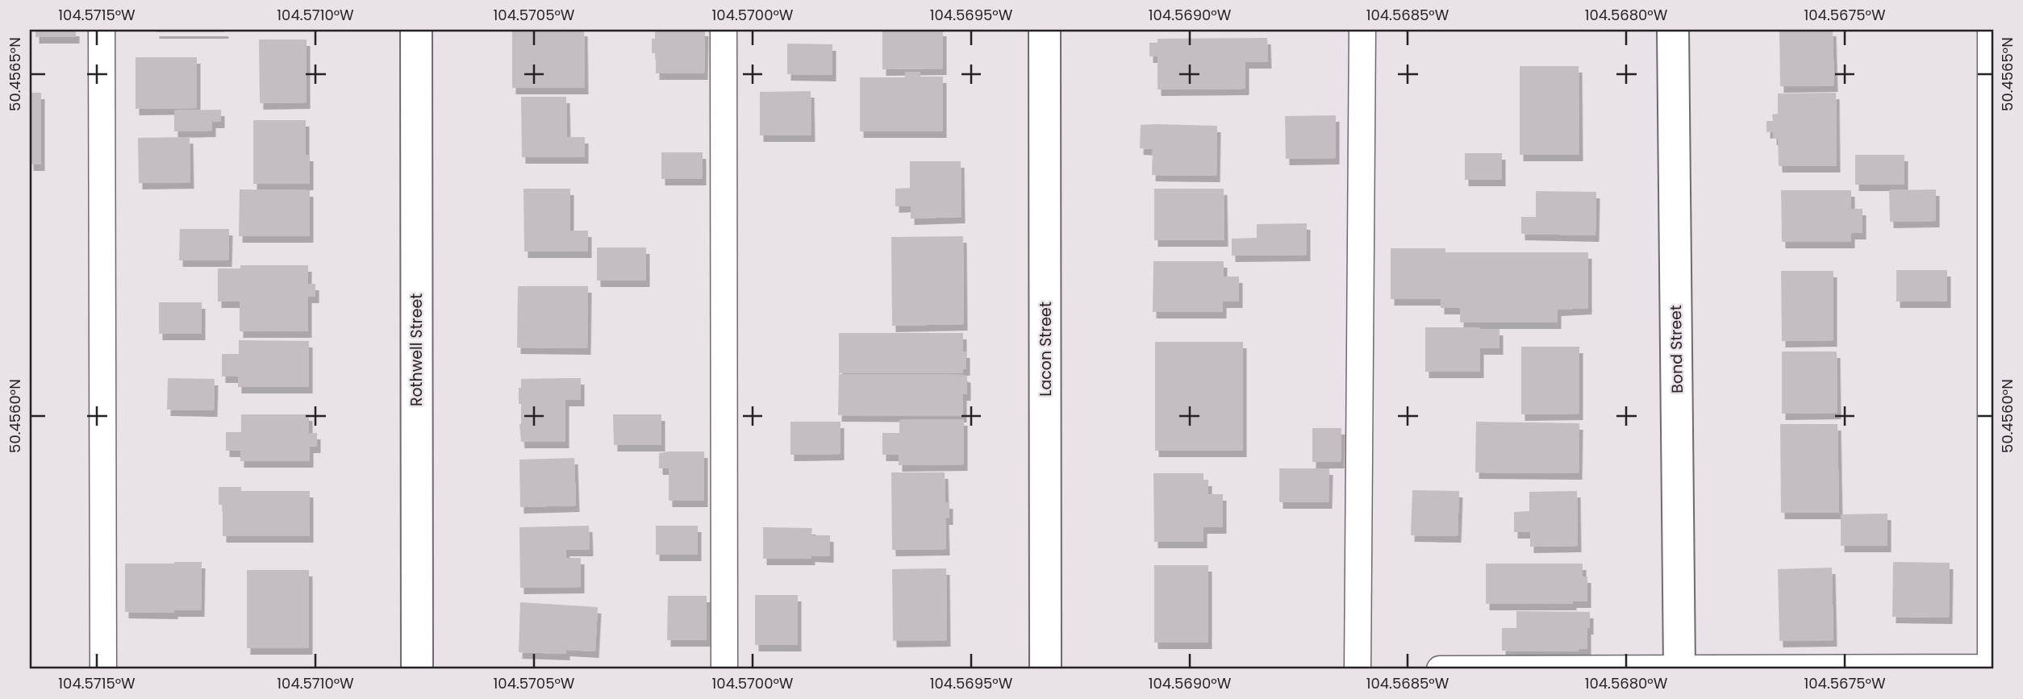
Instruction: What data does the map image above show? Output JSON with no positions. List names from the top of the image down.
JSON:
{
  "streets": {
    "street": ["Lacon Street", "Bond Street", "Rothwell Street"]
  },
  "coordinates": [
    "104.5715°W",
    "104.5710°W",
    "104.5705°W",
    "104.5700°W",
    "104.5695°W",
    "104.5690°W",
    "104.5685°W",
    "104.5680°W",
    "104.5675°W",
    "50.4565°N",
    "50.4560°N"
  ]
}
